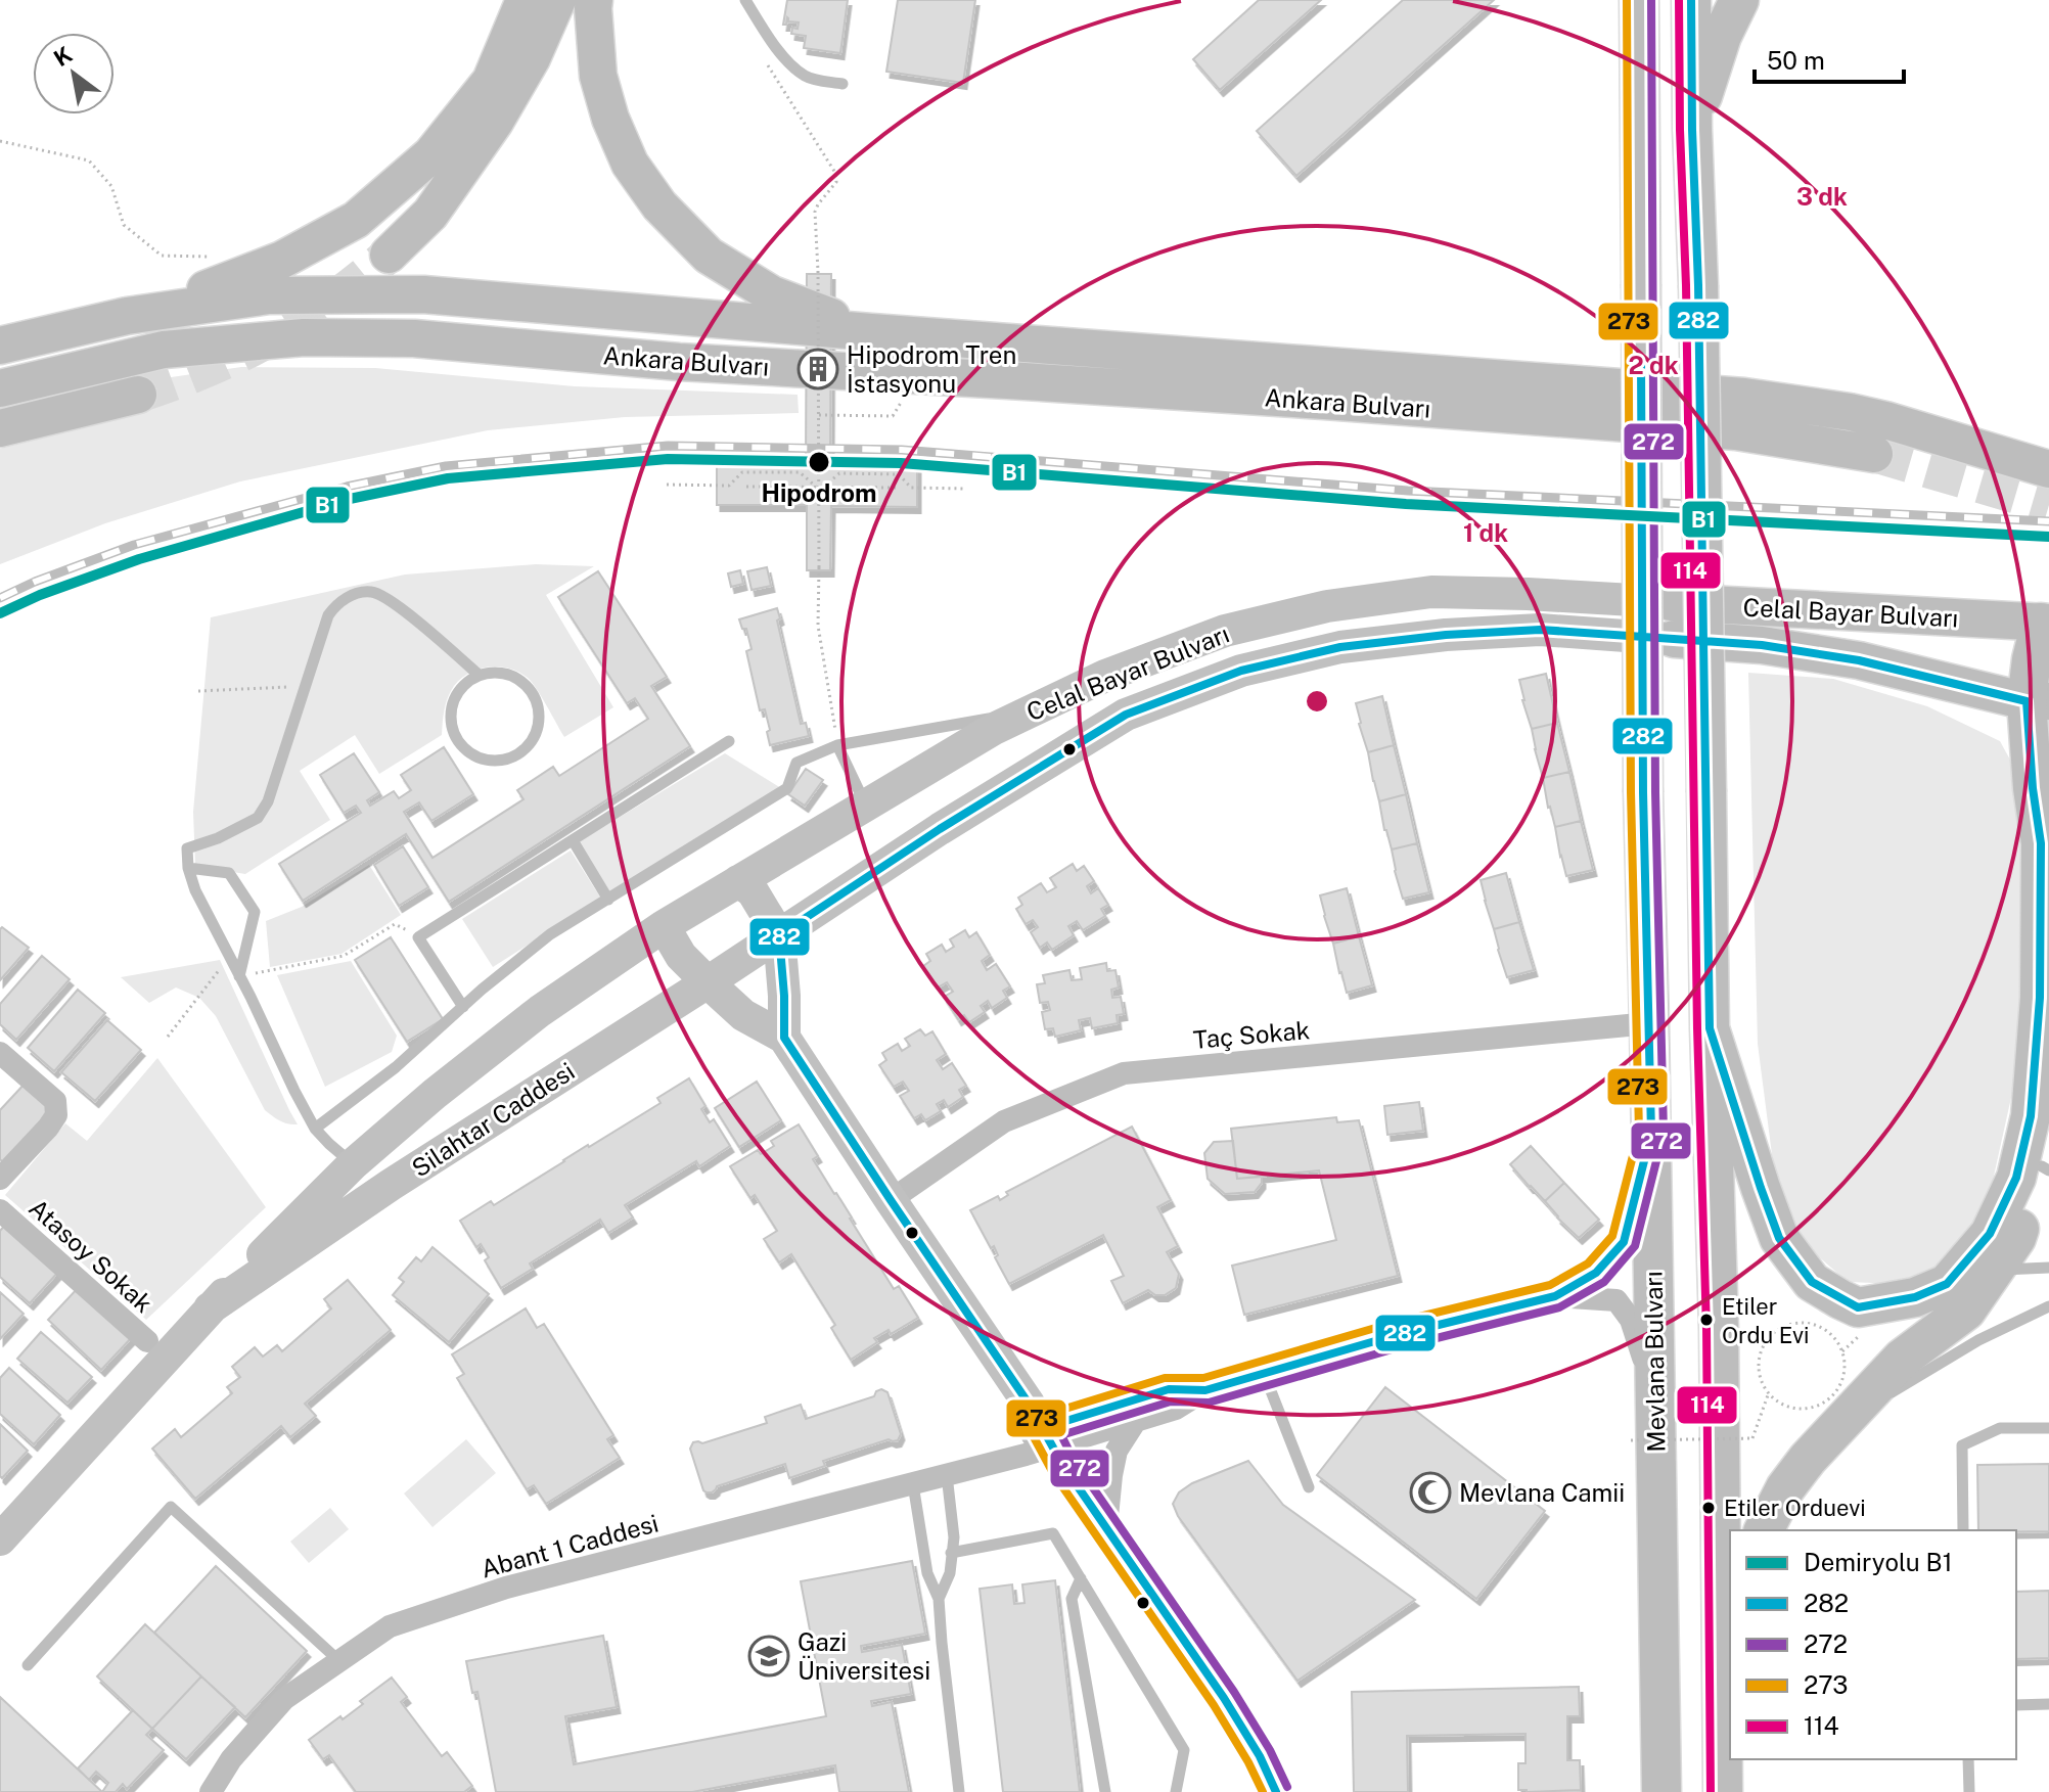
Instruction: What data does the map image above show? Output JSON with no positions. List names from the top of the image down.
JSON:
{
  "streets": {
    "highway": ["Mevlana Bulvarı"],
    "main road": ["Ankara Bulvarı", "Celal Bayar Bulvarı", "Silahtar Caddesi"],
    "street": ["Taç Sokak", "Atasoy Sokak", "Abant 1 Caddesi"]
  },
  "crossings": [
    ["Celal Bayar Bulvarı", "Silahtar Caddesi"],
    ["Taç Sokak", "Mevlana Bulvarı"],
    ["Mevlana Bulvarı", "Abant 1 Caddesi"]
  ],
  "places": {
    "building": ["Hipodrom Tren İstasyonu"],
    "other": ["Hipodrom", "Etiler Ordu Evi", "Etiler Orduevi"],
    "mosque": ["Mevlana Camii"],
    "school or university": ["Gazi Üniversitesi"]
  },
  "lines": [
    "transit line 282",
    "transit line 272",
    "transit line 273",
    "transit line 114",
    "rail line B1"
  ],
  "legend": [
    "Demiryolu B1",
    "282",
    "272",
    "273",
    "114"
  ],
  "scale_bar": "50 m",
  "north": "top left",
  "rings": ["3 dk", "2 dk", "1 dk"]
}
